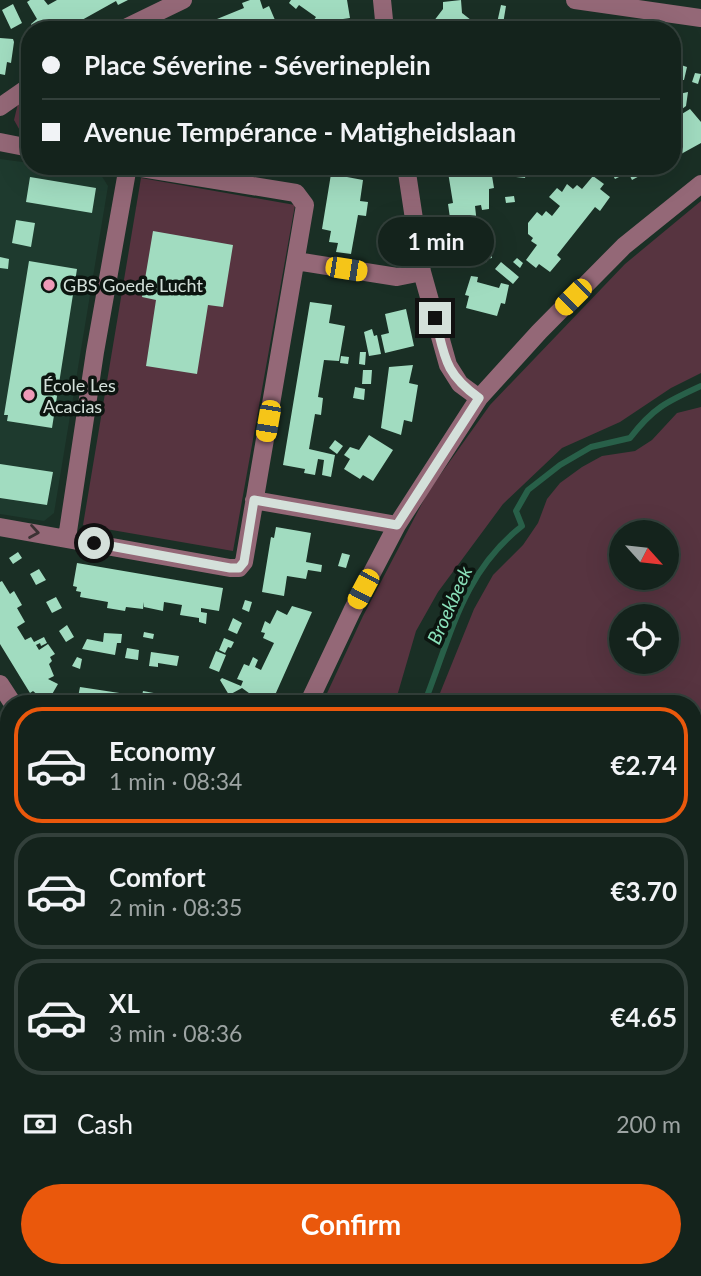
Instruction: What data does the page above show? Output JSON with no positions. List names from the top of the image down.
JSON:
{
  "water": ["Broekbeek"],
  "places": ["GBS Goede Lucht", "École Les Acacias"],
  "north": "bottom right",
  "page": {
    "banner": ["Place Séverine - Séverineplein", "Avenue Tempérance - Matigheidslaan"],
    "bubble": "1 min",
    "list": [
      {
        "name": "Economy",
        "note": "1 min · 08:34",
        "value": "€2.74"
      },
      {
        "name": "Comfort",
        "note": "2 min · 08:35",
        "value": "€3.70"
      },
      {
        "name": "XL",
        "note": "3 min · 08:36",
        "value": "€4.65"
      }
    ],
    "pay": ["Cash", "200 m"],
    "buttons": "Confirm"
  }
}
